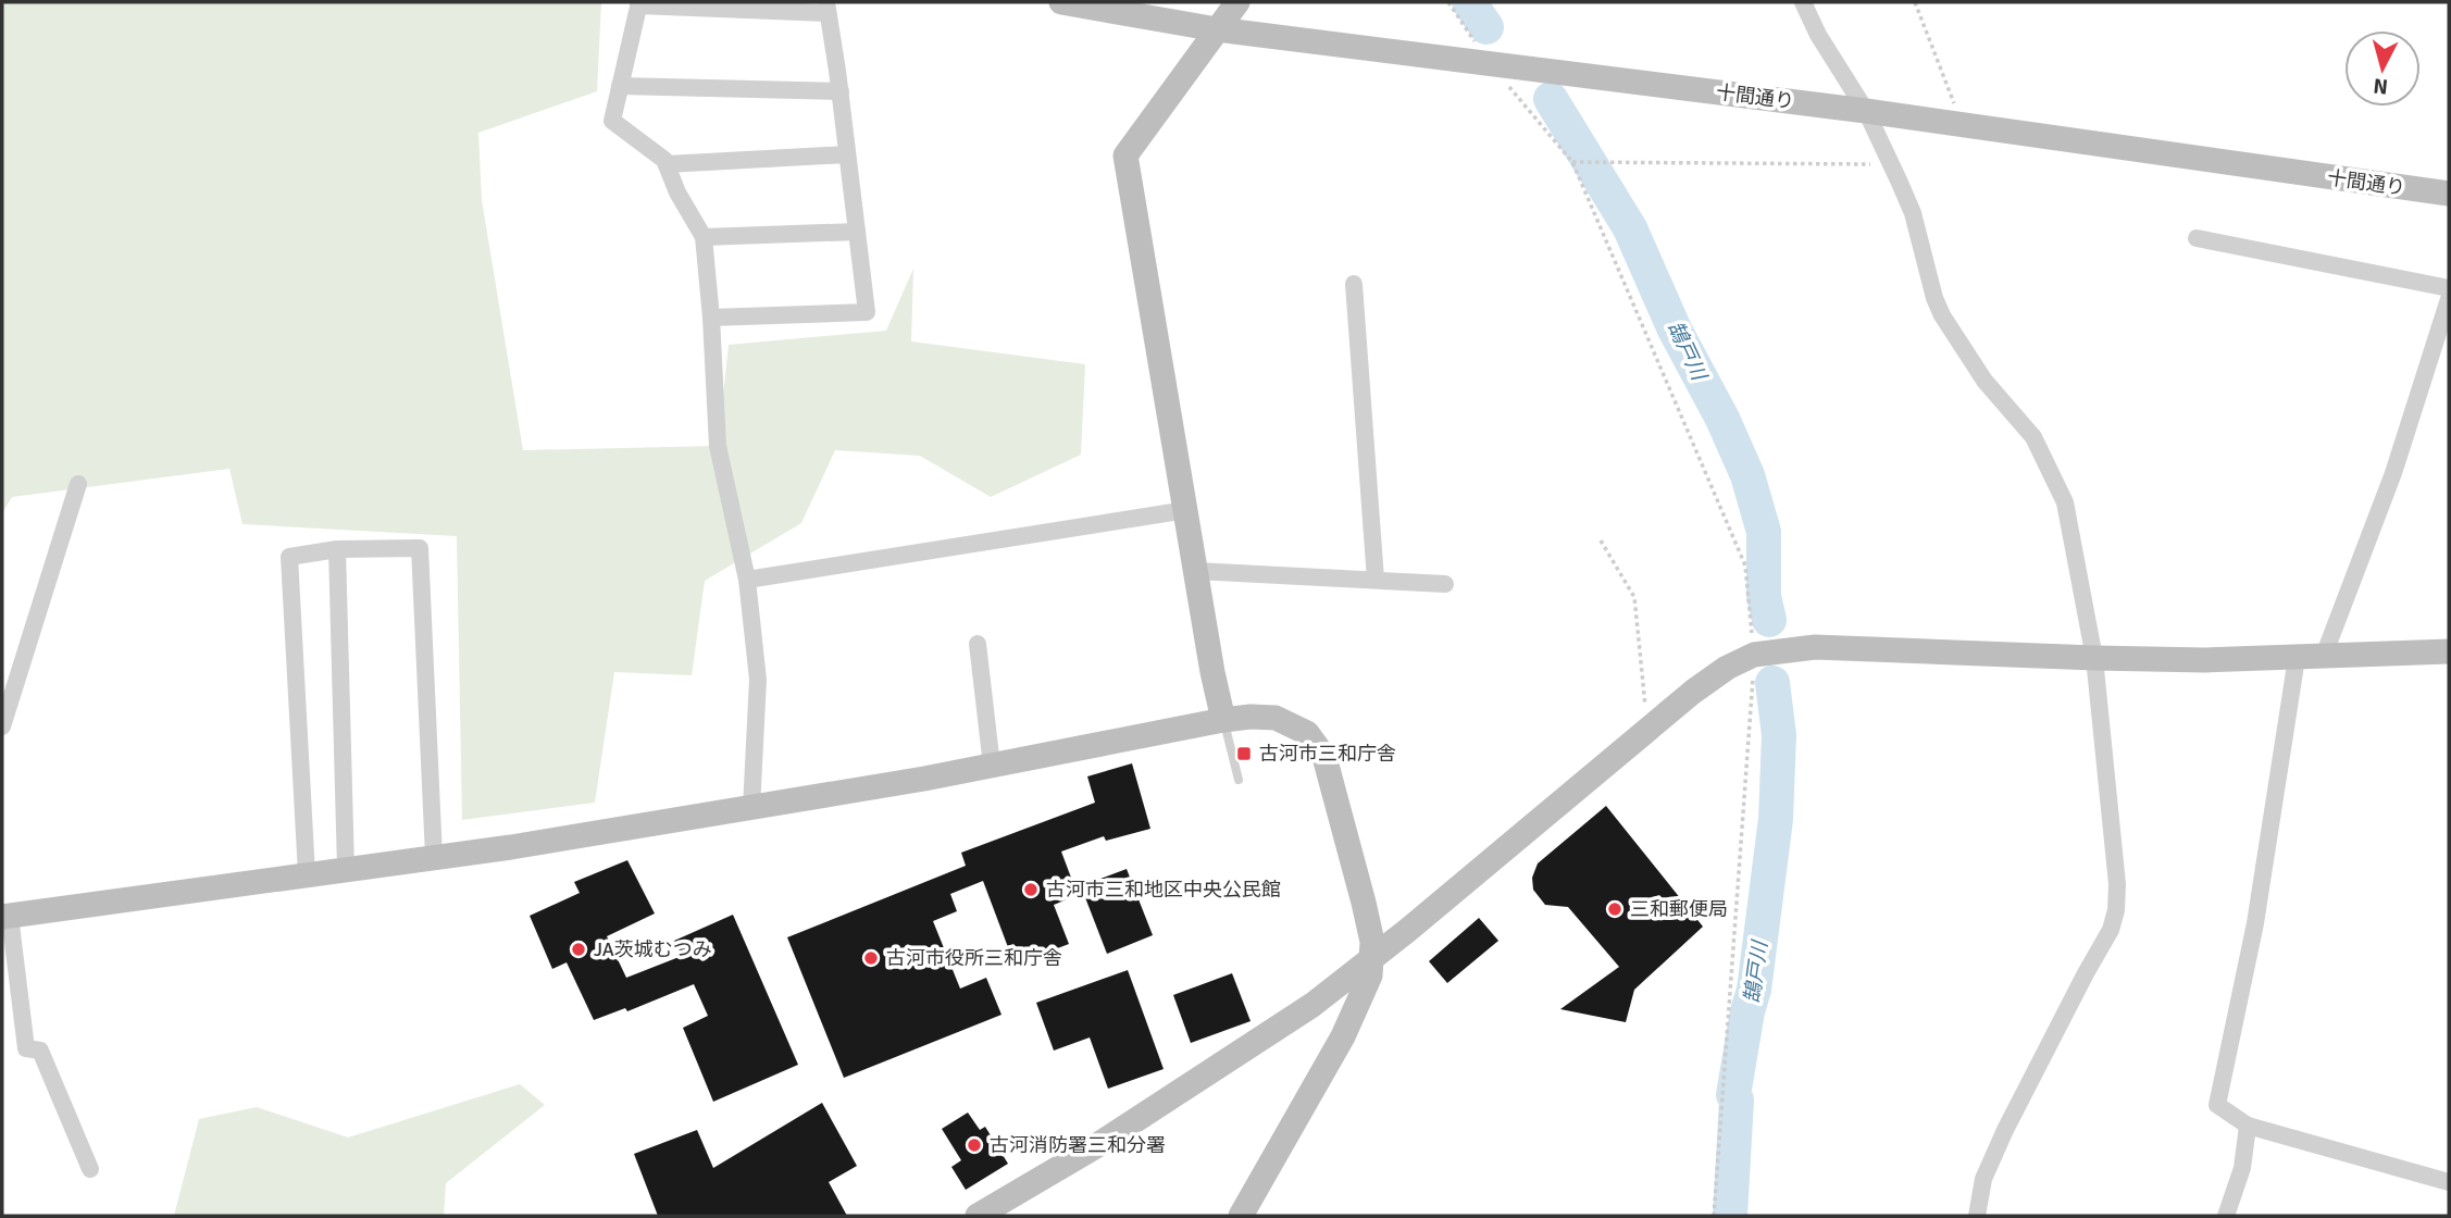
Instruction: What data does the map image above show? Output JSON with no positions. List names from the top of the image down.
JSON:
{
  "streets": {
    "street": ["十間通り"]
  },
  "water": ["鵠戸川"],
  "places": {
    "transit": ["古河市三和庁舎"],
    "other": [
      "古河市三和地区中央公民館",
      "三和郵便局",
      "JA茨城むつみ",
      "古河市役所三和庁舎",
      "古河消防署三和分署"
    ]
  },
  "north": "bottom"
}
